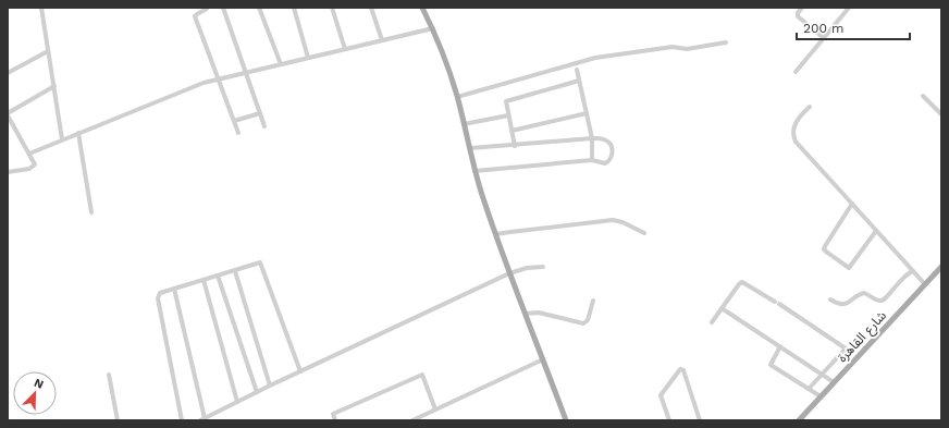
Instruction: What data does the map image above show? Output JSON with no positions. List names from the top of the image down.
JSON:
{
  "streets": {
    "main road": ["شارع القاهرة"]
  },
  "scale_bar": "200 m",
  "north": "top right"
}
